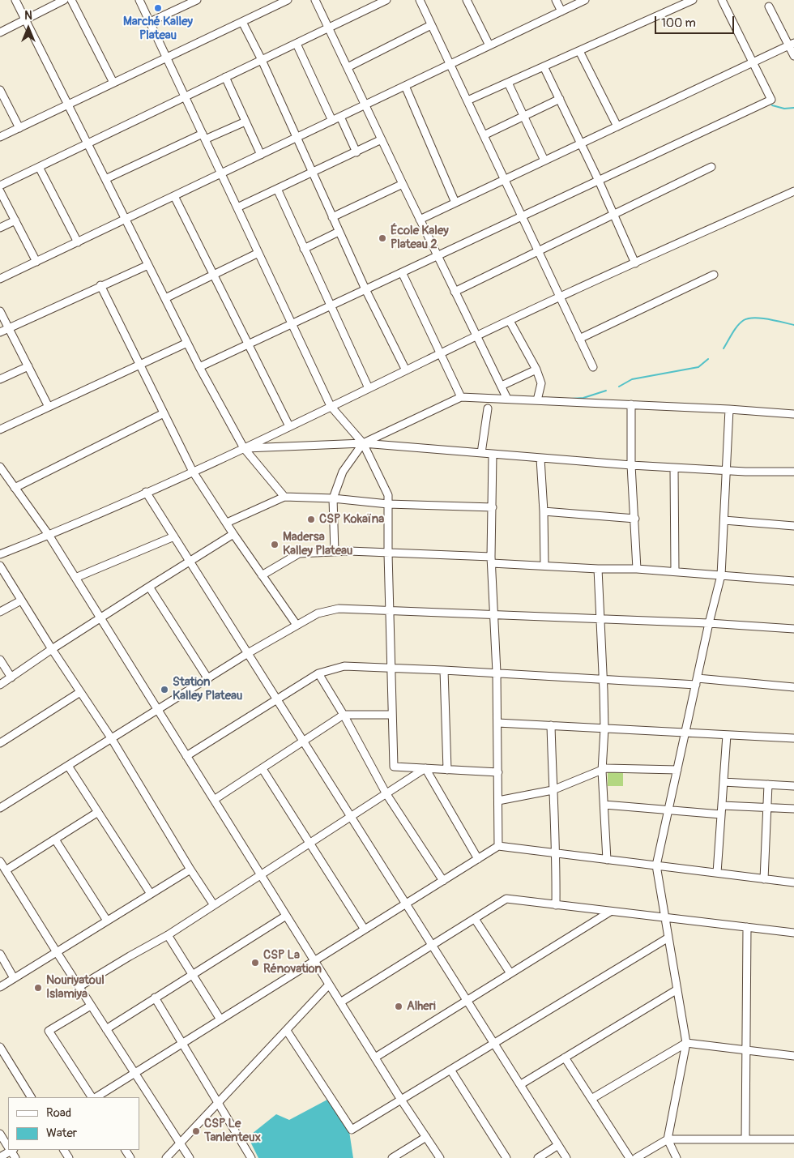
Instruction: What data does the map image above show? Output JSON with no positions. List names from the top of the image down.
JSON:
{
  "places": [
    "Marché Kalley Plateau",
    "École Kaley Plateau 2",
    "CSP Kokaïna",
    "Madersa Kalley Plateau",
    "Station Kalley Plateau",
    "CSP La Rénovation",
    "Nouriyatoul Islamiya",
    "Alheri",
    "CSP Le Tanlenteux"
  ],
  "legend": ["Road", "Water"],
  "scale_bar": "100 m",
  "north": "top"
}
